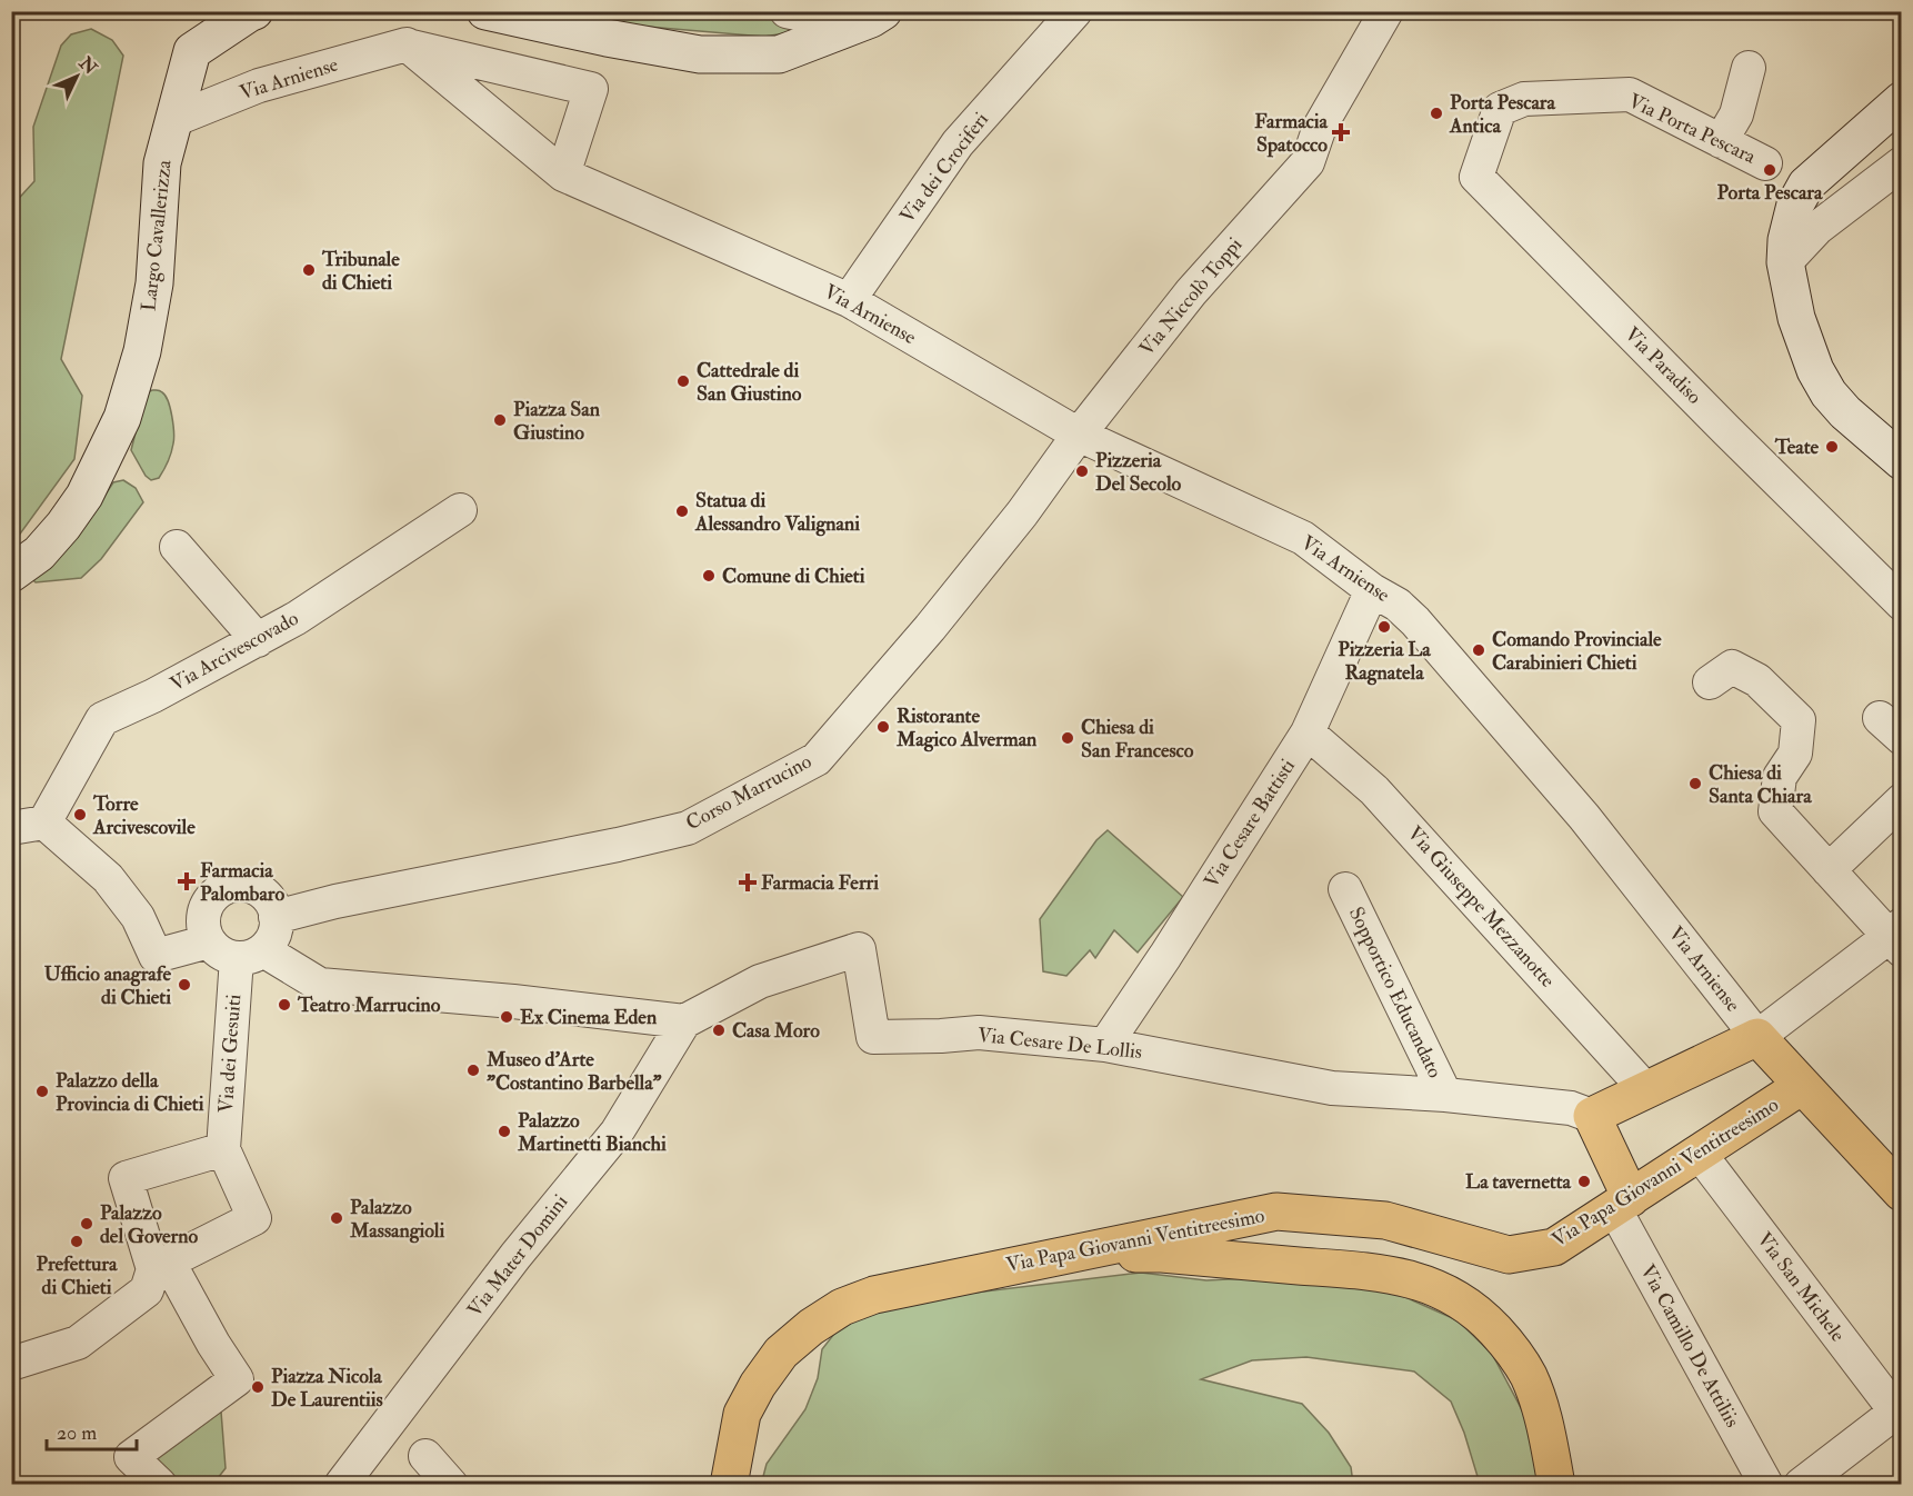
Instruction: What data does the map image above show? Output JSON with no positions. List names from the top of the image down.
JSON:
{
  "streets": {
    "main road": ["Via Arniense", "Via Papa Giovanni Ventitreesimo"],
    "street": [
      "Via Porta Pescara",
      "Via dei Crociferi",
      "Largo Cavallerizza",
      "Via Niccolò Toppi",
      "Via Paradiso",
      "Via Arcivescovado",
      "Corso Marrucino",
      "Via Cesare Battisti",
      "Via Giuseppe Mezzanotte",
      "Sopportico Educandato",
      "Via Cesare De Lollis",
      "Via dei Gesuiti",
      "Via Mater Domini",
      "Via San Michele",
      "Via Camillo De Attiliis"
    ]
  },
  "crossings": [
    ["Via Arniense", "Via dei Crociferi"],
    ["Via Arniense", "Largo Cavallerizza"],
    ["Via Arniense", "Via Niccolò Toppi"],
    ["Via Arniense", "Corso Marrucino"],
    ["Via Arniense", "Via Cesare Battisti"],
    ["Via Arniense", "Via Papa Giovanni Ventitreesimo"],
    ["Via Porta Pescara", "Via Paradiso"],
    ["Via Niccolò Toppi", "Corso Marrucino"],
    ["Corso Marrucino", "Via dei Gesuiti"],
    ["Via Cesare Battisti", "Via Giuseppe Mezzanotte"],
    ["Via Cesare Battisti", "Via Cesare De Lollis"],
    ["Sopportico Educandato", "Via Cesare De Lollis"],
    ["Via Cesare De Lollis", "Via Mater Domini"],
    ["Via Papa Giovanni Ventitreesimo", "Via San Michele"],
    ["Via Papa Giovanni Ventitreesimo", "Via Camillo De Attiliis"]
  ],
  "places": {
    "other": [
      "Porta Pescara Antica",
      "Porta Pescara",
      "Tribunale di Chieti",
      "Cattedrale di San Giustino",
      "Piazza San Giustino",
      "Teate",
      "Pizzeria Del Secolo",
      "Statua di Alessandro Valignani",
      "Comune di Chieti",
      "Pizzeria La Ragnatela",
      "Comando Provinciale Carabinieri Chieti",
      "Ristorante Magico Alverman",
      "Chiesa di San Francesco",
      "Chiesa di Santa Chiara",
      "Torre Arcivescovile",
      "Ufficio anagrafe di Chieti",
      "Teatro Marrucino",
      "Ex Cinema Eden",
      "Casa Moro",
      "Museo d'Arte \"Costantino Barbella\"",
      "Palazzo della Provincia di Chieti",
      "Palazzo Martinetti Bianchi",
      "La tavernetta",
      "Palazzo Massangioli",
      "Palazzo del Governo",
      "Prefettura di Chieti",
      "Piazza Nicola De Laurentiis"
    ],
    "health": ["Farmacia Spatocco", "Farmacia Palombaro", "Farmacia Ferri"]
  },
  "scale_bar": "20 m",
  "north": "top right"
}
